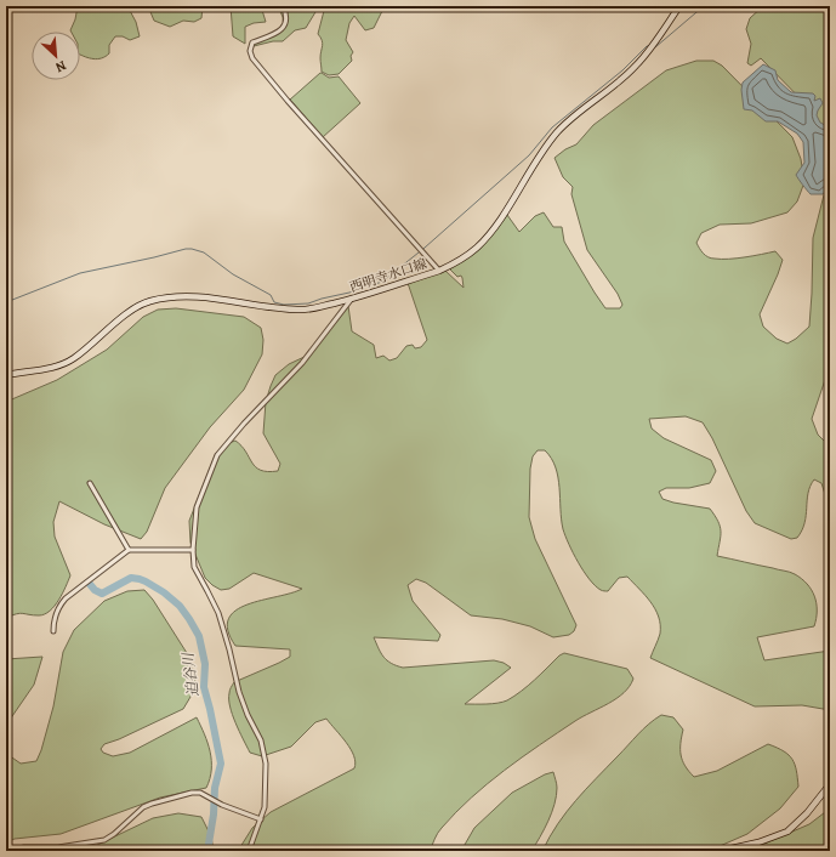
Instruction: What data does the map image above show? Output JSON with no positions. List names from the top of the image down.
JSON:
{
  "streets": {
    "main road": ["西明寺水口線"]
  },
  "water": ["迫谷川"],
  "north": "bottom right"
}
